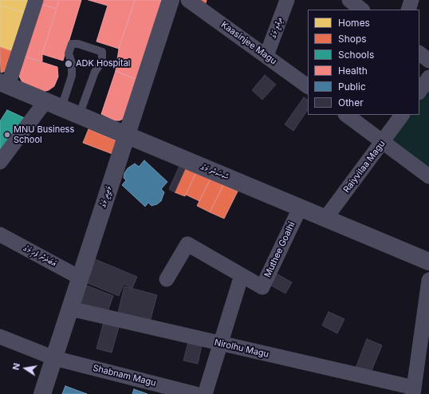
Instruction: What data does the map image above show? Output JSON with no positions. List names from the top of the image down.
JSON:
{
  "streets": {
    "street": [
      "ދިއްލީ މަގު",
      "Kaasinjee Magu",
      "Raiyvilaa Magu",
      "ސޯސަން މަގު",
      "މަޖީދީ މަގު",
      "Muthee Goalhi",
      "އަބަދަށް ފެހި މަގު",
      "Nirolhu Magu",
      "Shabnam Magu"
    ]
  },
  "crossings": [
    ["ދިއްލީ މަގު", "Kaasinjee Magu"],
    ["Raiyvilaa Magu", "ސޯސަން މަގު"],
    ["ސޯސަން މަގު", "މަޖީދީ މަގު"],
    ["ސޯސަން މަގު", "Muthee Goalhi"],
    ["މަޖީދީ މަގު", "އަބަދަށް ފެހި މަގު"],
    ["މަޖީދީ މަގު", "Nirolhu Magu"],
    ["މަޖީދީ މަގު", "Shabnam Magu"]
  ],
  "places": ["ADK Hospital", "MNU Business School"],
  "legend": [
    "Homes",
    "Shops",
    "Schools",
    "Health",
    "Public",
    "Other"
  ],
  "north": "left"
}
